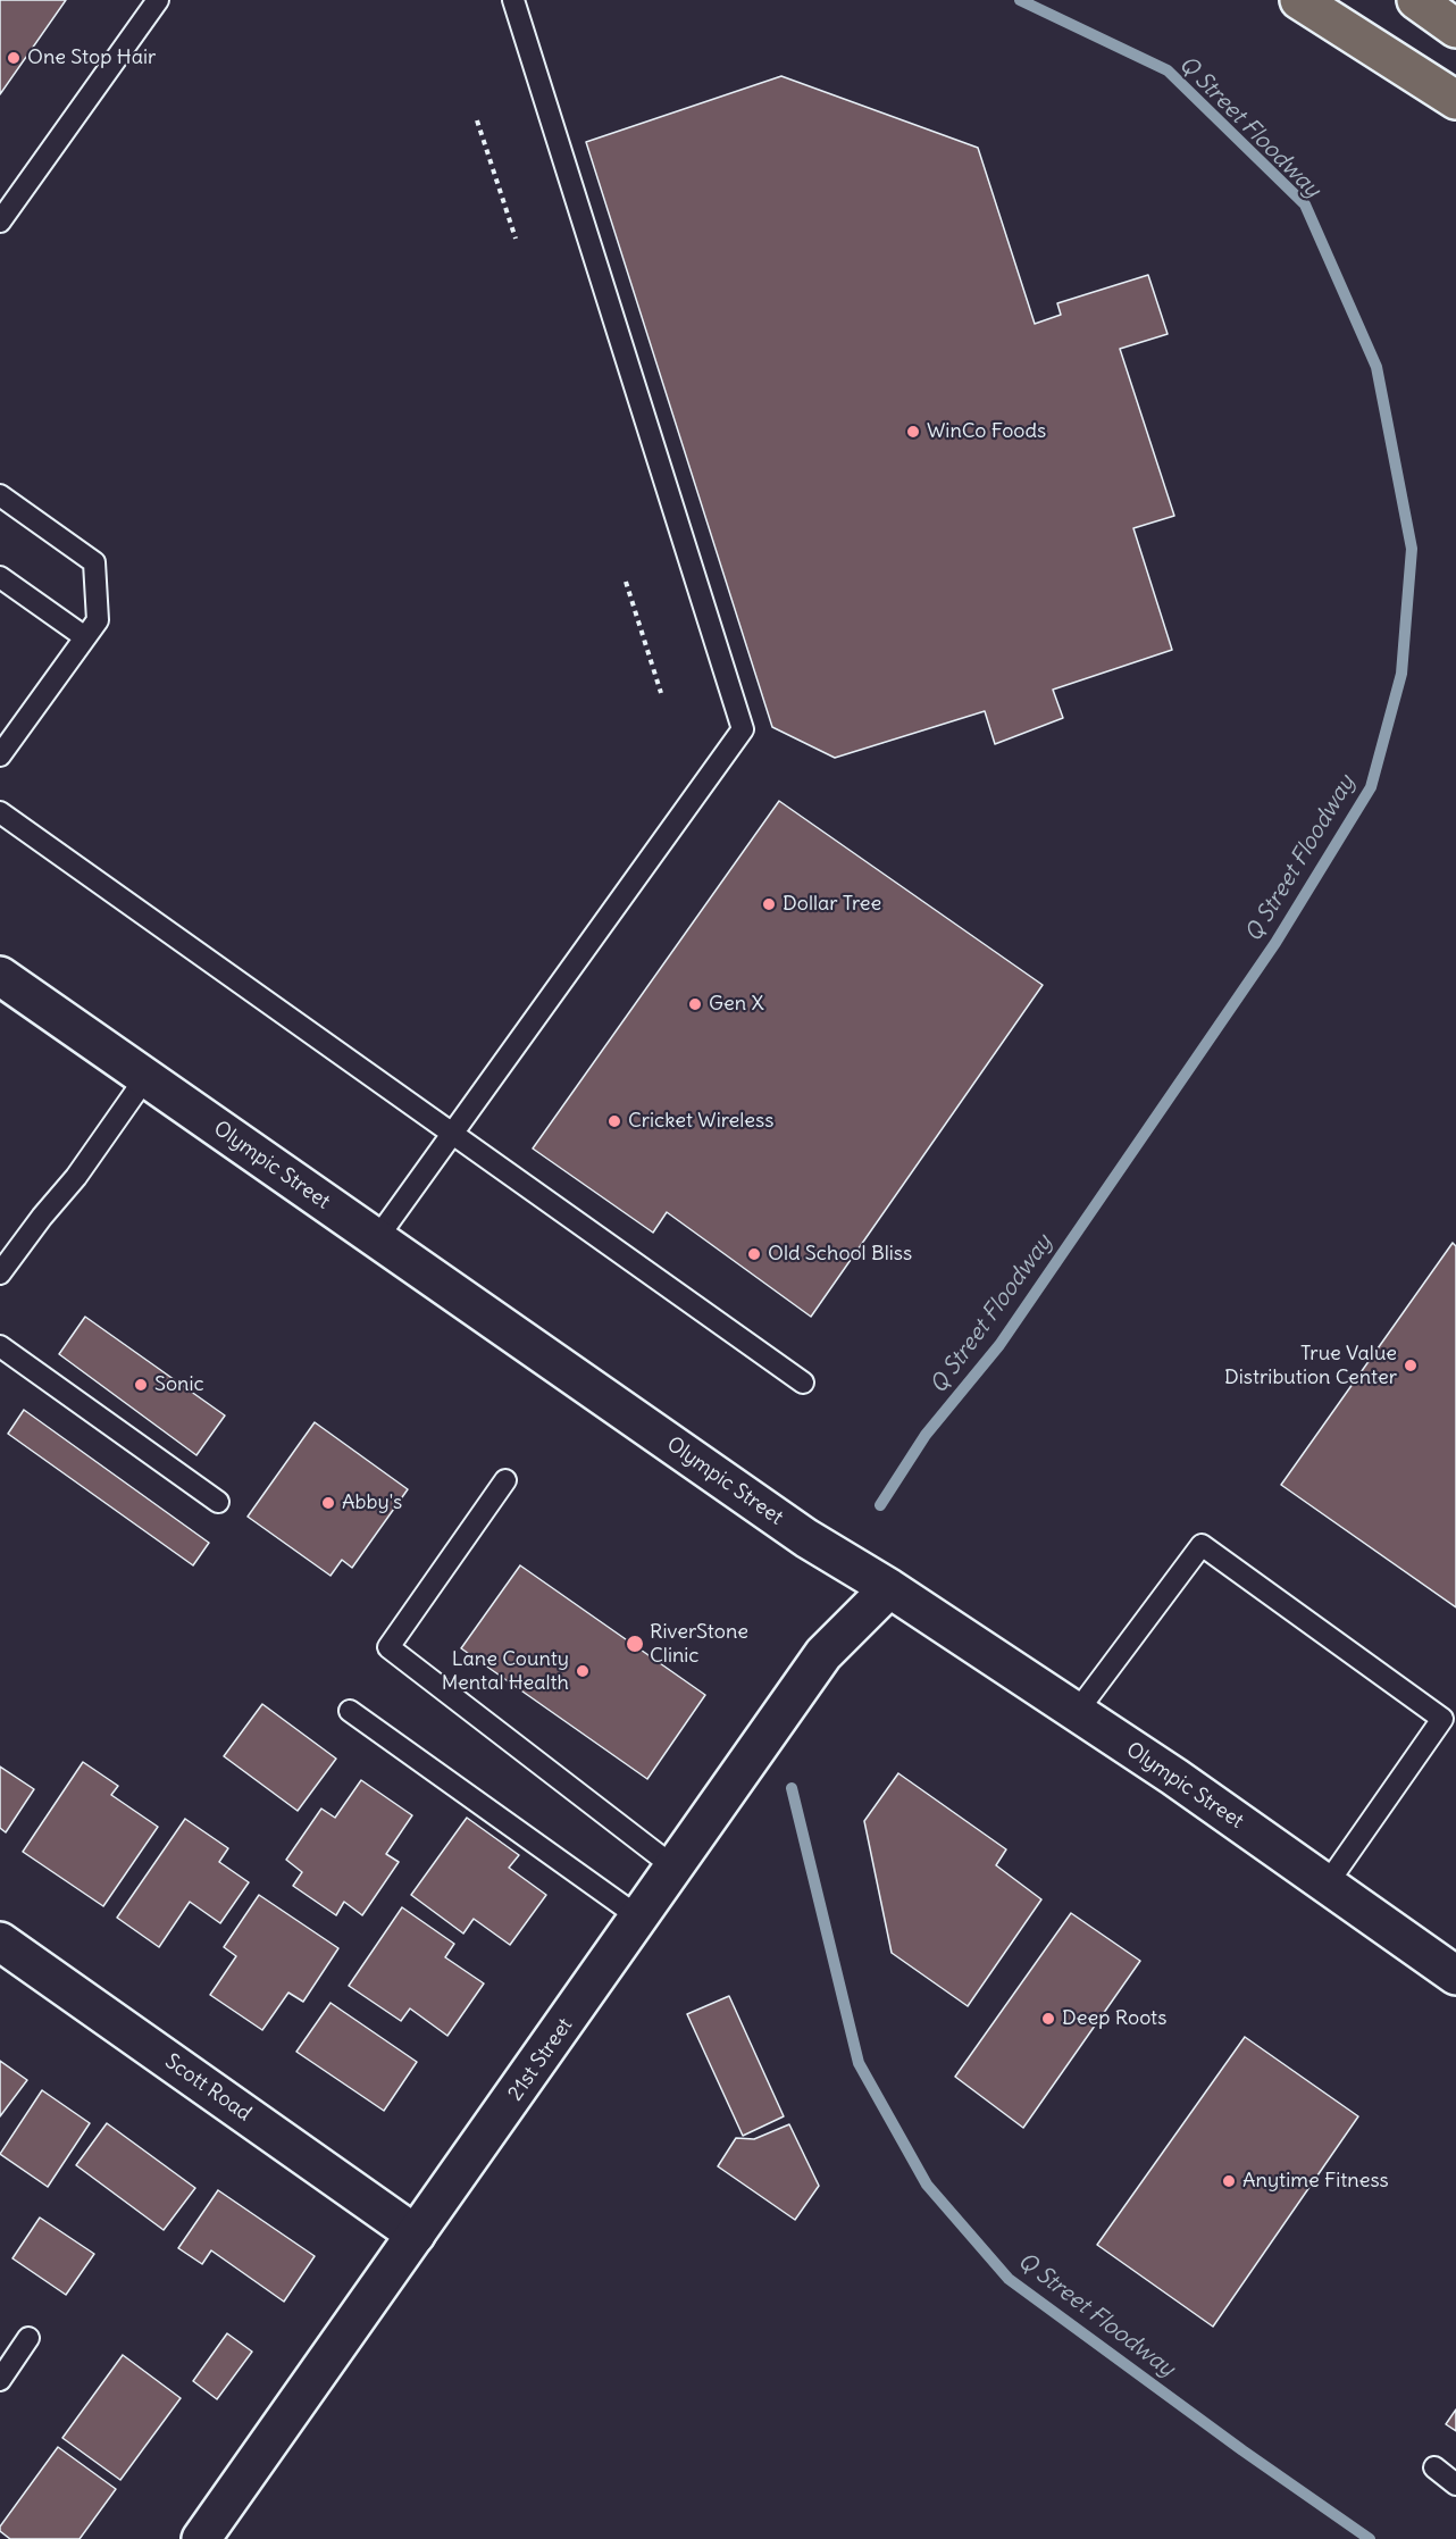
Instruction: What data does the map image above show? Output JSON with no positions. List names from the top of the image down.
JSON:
{
  "streets": {
    "main road": ["Olympic Street", "21st Street", "Scott Road"]
  },
  "crossings": [
    ["Olympic Street", "21st Street"],
    ["21st Street", "Scott Road"]
  ],
  "water": ["Q Street Floodway"],
  "places": [
    "One Stop Hair",
    "WinCo Foods",
    "Dollar Tree",
    "Gen X",
    "Cricket Wireless",
    "Old School Bliss",
    "True Value Distribution Center",
    "Sonic",
    "Abby's",
    "RiverStone Clinic",
    "Lane County Mental Health",
    "Deep Roots",
    "Anytime Fitness"
  ]
}
